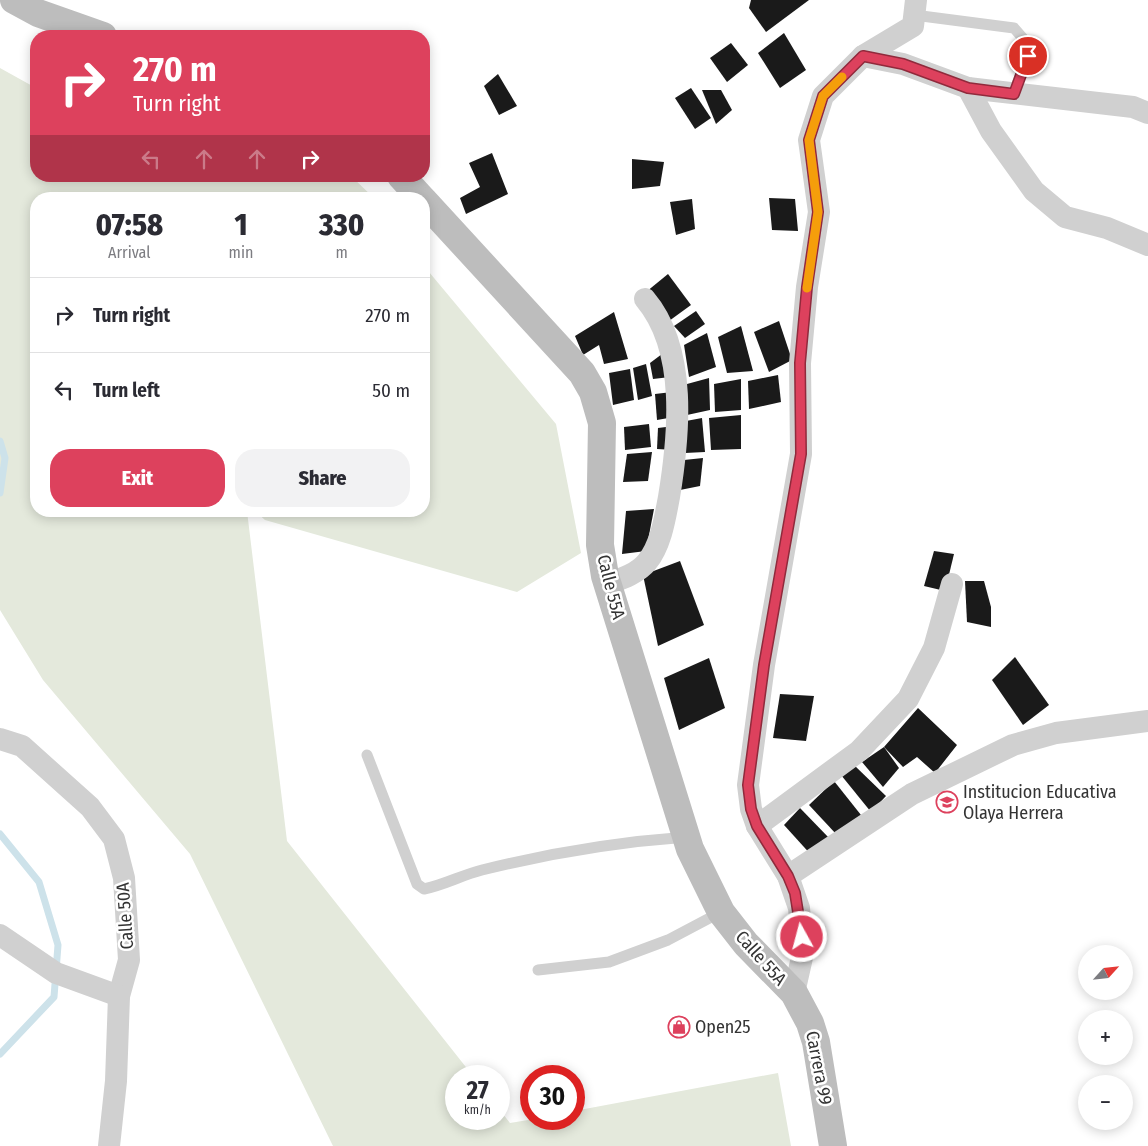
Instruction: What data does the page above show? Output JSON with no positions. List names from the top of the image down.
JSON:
{
  "streets": {
    "street": ["Calle 55A", "Calle 50A", "Carrera 99"]
  },
  "crossings": [
    ["Calle 55A", "Carrera 99"]
  ],
  "places": {
    "school or university": ["Institucion Educativa Olaya Herrera"],
    "shop": ["Open25"]
  },
  "north": "top right",
  "page": {
    "turn": ["270 m", "Turn right"],
    "eta": [
      "07:58",
      "Arrival",
      "1",
      "min",
      "330",
      "m"
    ],
    "list": [
      {
        "name": "Turn right",
        "value": "270 m"
      },
      {
        "name": "Turn left",
        "value": "50 m"
      }
    ],
    "buttons": ["Exit", "Share"],
    "map_buttons": ["+", "−"],
    "speed": "27 km/h",
    "limit": "30"
  }
}
